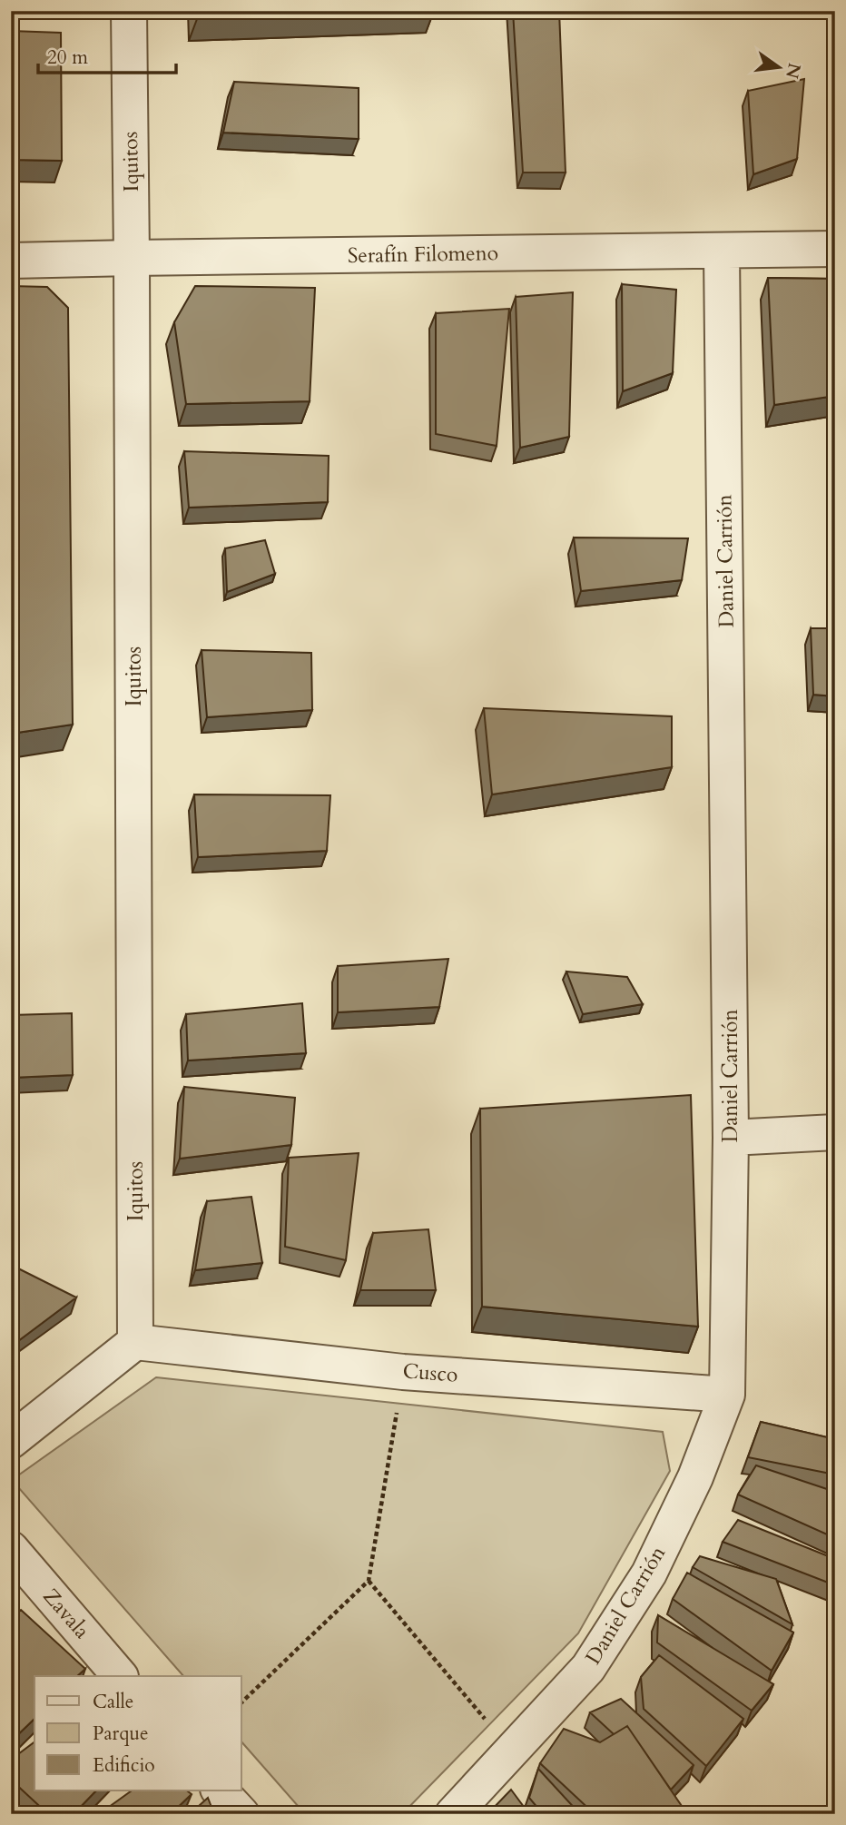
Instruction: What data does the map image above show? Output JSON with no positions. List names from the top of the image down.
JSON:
{
  "streets": {
    "street": [
      "Iquitos",
      "Serafín Filomeno",
      "Daniel Carrión",
      "Cusco",
      "Zavala"
    ]
  },
  "crossings": [
    ["Iquitos", "Serafín Filomeno"],
    ["Iquitos", "Cusco"],
    ["Serafín Filomeno", "Daniel Carrión"],
    ["Daniel Carrión", "Cusco"]
  ],
  "legend": ["Calle", "Parque", "Edificio"],
  "scale_bar": "20 m",
  "north": "right"
}
